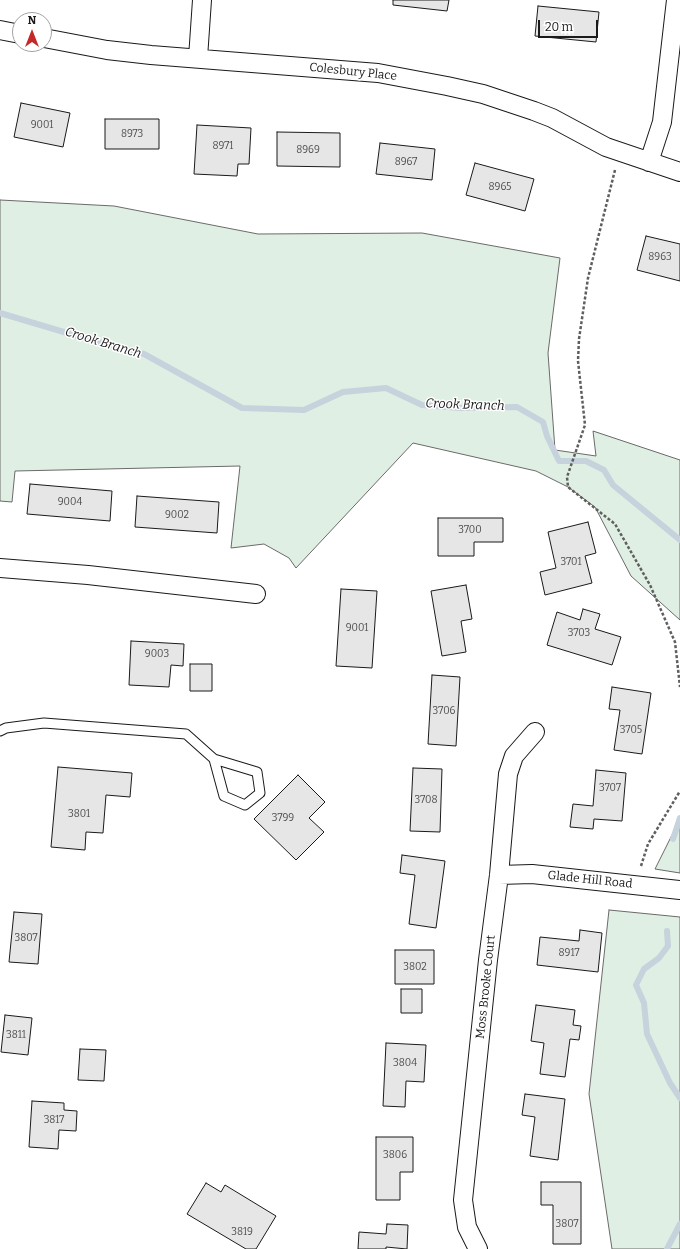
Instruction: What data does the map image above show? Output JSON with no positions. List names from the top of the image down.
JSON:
{
  "streets": {
    "street": ["Colesbury Place", "Glade Hill Road", "Moss Brooke Court"]
  },
  "crossings": [
    ["Glade Hill Road", "Moss Brooke Court"]
  ],
  "water": ["Crook Branch"],
  "house_numbers": [
    "9001",
    "8973",
    "8971",
    "8969",
    "8967",
    "8965",
    "8963",
    "9004",
    "9002",
    "3700",
    "3701",
    "9001",
    "3703",
    "9003",
    "3706",
    "3705",
    "3707",
    "3708",
    "3801",
    "3799",
    "3807",
    "8917",
    "3802",
    "3811",
    "3804",
    "3817",
    "3806",
    "3807",
    "3819"
  ],
  "scale_bar": "20 m",
  "north": "top"
}
